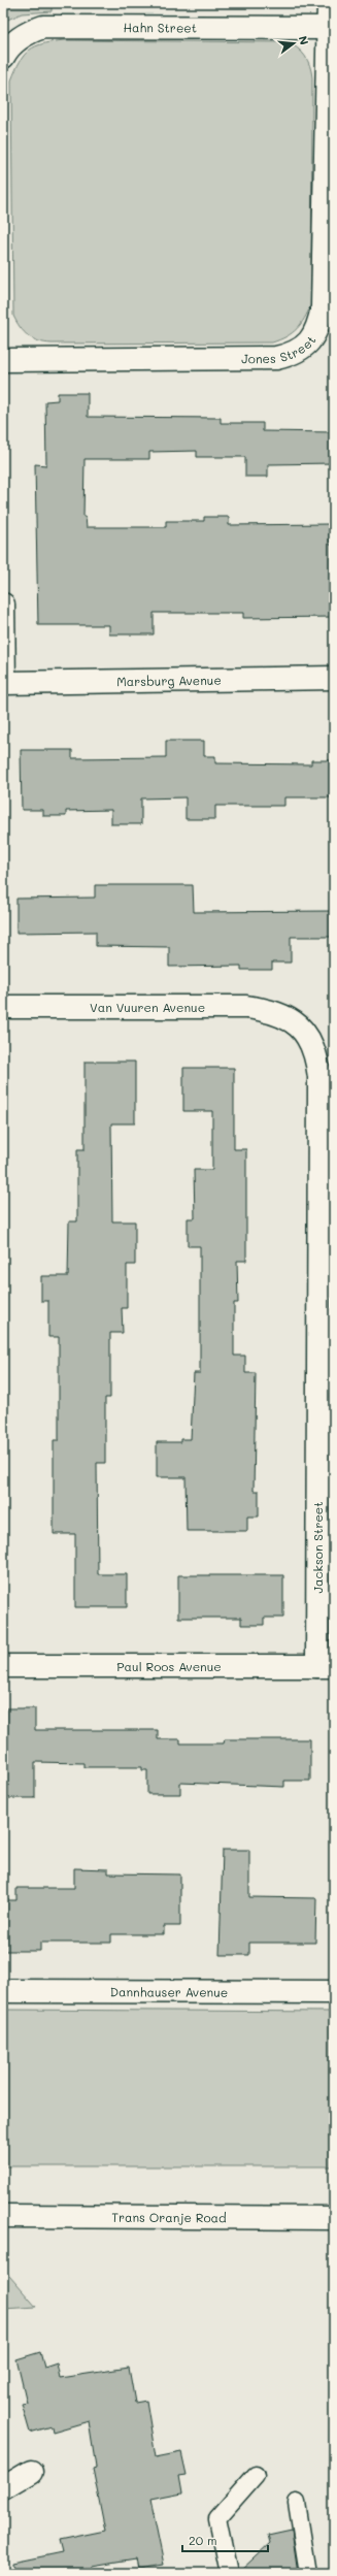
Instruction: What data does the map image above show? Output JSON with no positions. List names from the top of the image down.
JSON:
{
  "streets": {
    "street": [
      "Hahn Street",
      "Jones Street",
      "Marsburg Avenue",
      "Van Vuuren Avenue",
      "Jackson Street",
      "Paul Roos Avenue",
      "Dannhauser Avenue",
      "Trans Oranje Road"
    ]
  },
  "crossings": [
    ["Hahn Street", "Jones Street"],
    ["Van Vuuren Avenue", "Jackson Street"],
    ["Jackson Street", "Paul Roos Avenue"]
  ],
  "scale_bar": "20 m",
  "north": "right"
}
